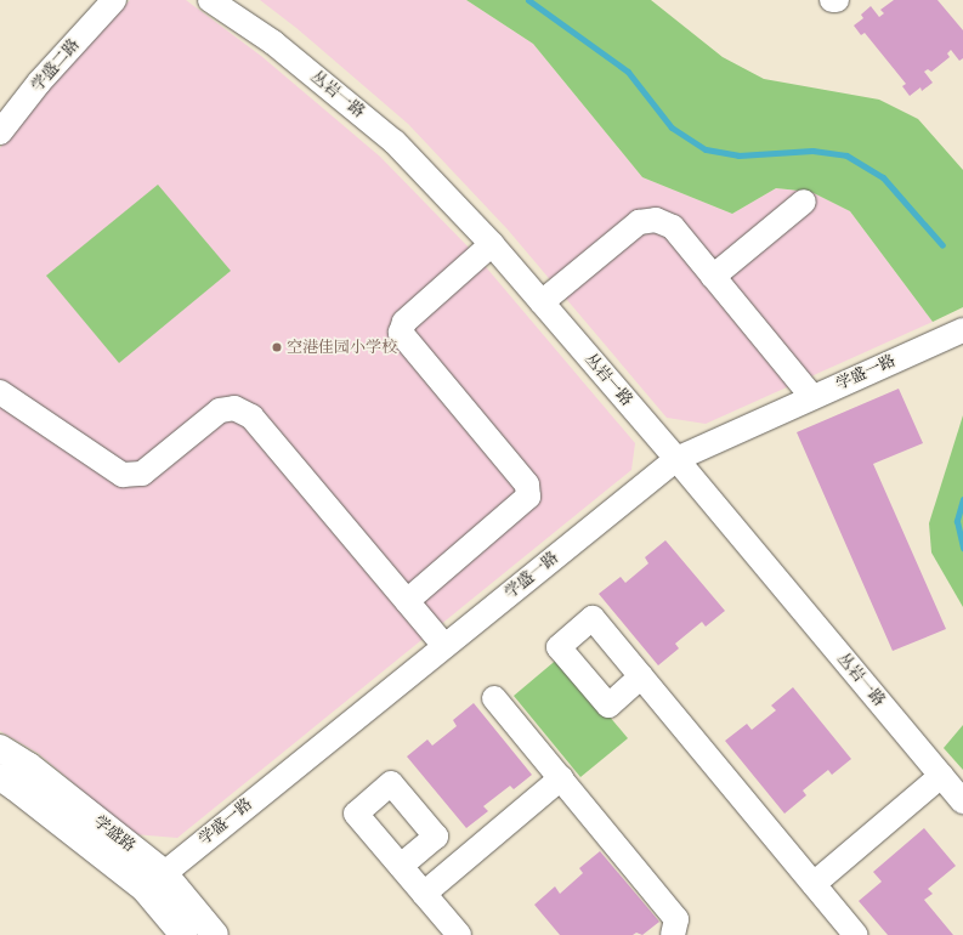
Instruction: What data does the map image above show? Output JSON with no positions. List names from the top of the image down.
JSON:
{
  "streets": {
    "main road": ["学盛路"],
    "street": ["学盛二路", "丛岩一路", "学盛一路"]
  },
  "crossings": [
    ["丛岩一路", "学盛一路"],
    ["学盛一路", "学盛路"]
  ],
  "places": ["空港佳园小学校"]
}
